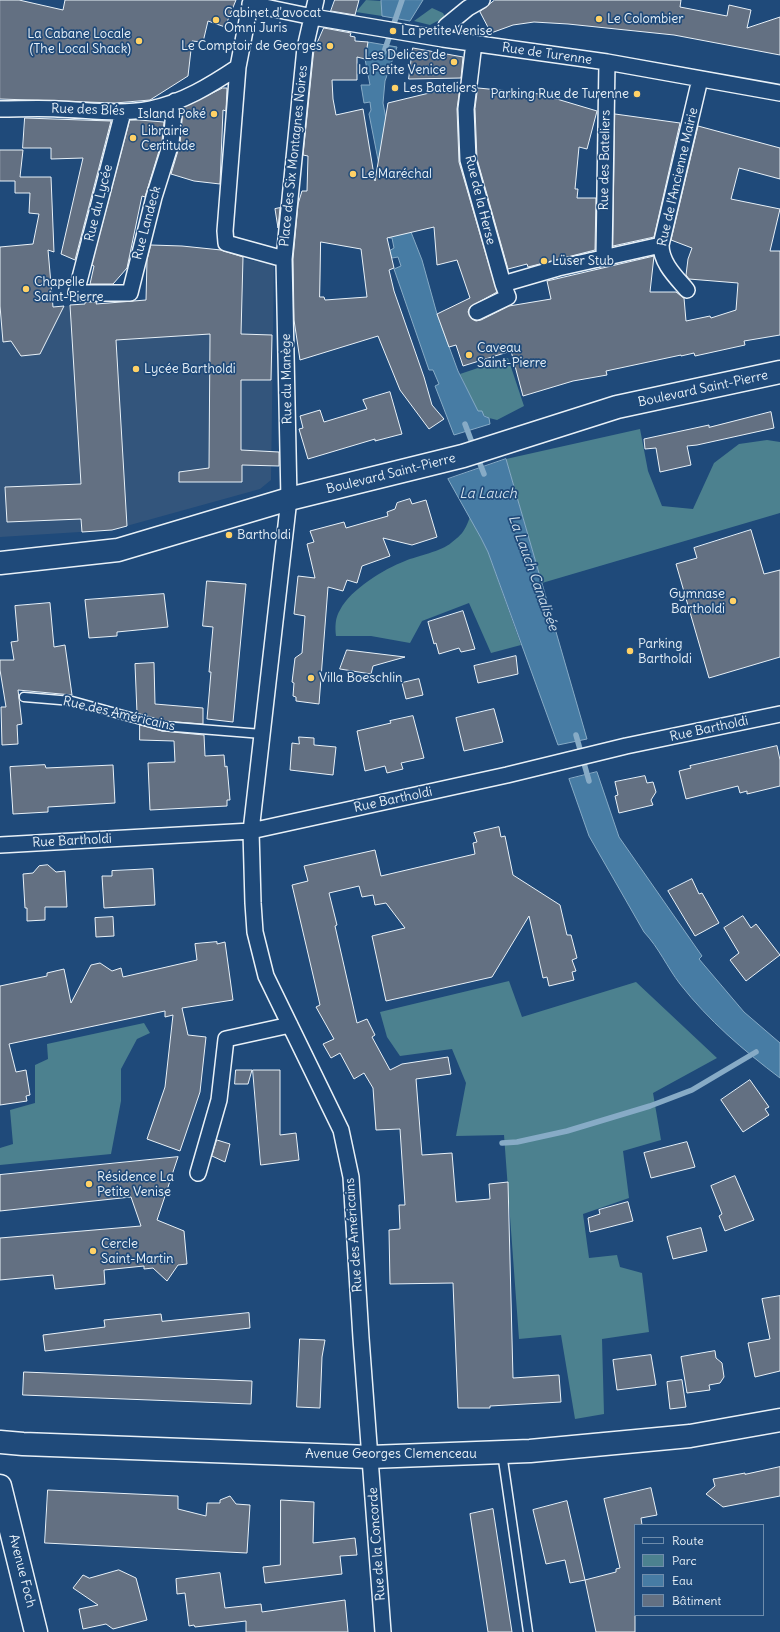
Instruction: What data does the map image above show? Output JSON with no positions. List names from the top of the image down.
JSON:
{
  "streets": {
    "street": [
      "Rue de Turenne",
      "Rue des Blés",
      "Place des Six Montagnes Noires",
      "Rue des Bateliers",
      "Rue de l'Ancienne Mairie",
      "Rue de la Herse",
      "Rue du Lycée",
      "Rue Landeck",
      "Rue du Manège",
      "Boulevard Saint-Pierre",
      "Rue des Américains",
      "Rue Bartholdi",
      "Avenue Georges Clemenceau",
      "Rue de la Concorde",
      "Avenue Foch"
    ]
  },
  "crossings": [
    ["Rue de Turenne", "Place des Six Montagnes Noires"],
    ["Rue de Turenne", "Rue des Bateliers"],
    ["Rue de Turenne", "Rue de l'Ancienne Mairie"],
    ["Rue de Turenne", "Rue de la Herse"],
    ["Rue des Blés", "Place des Six Montagnes Noires"],
    ["Rue des Blés", "Rue du Lycée"],
    ["Rue des Blés", "Rue Landeck"],
    ["Place des Six Montagnes Noires", "Rue du Manège"],
    ["Rue du Lycée", "Rue Landeck"],
    ["Rue du Manège", "Boulevard Saint-Pierre"],
    ["Rue du Manège", "Rue des Américains"],
    ["Boulevard Saint-Pierre", "Rue des Américains"],
    ["Rue des Américains", "Rue Bartholdi"],
    ["Rue des Américains", "Avenue Georges Clemenceau"],
    ["Rue des Américains", "Rue de la Concorde"],
    ["Avenue Georges Clemenceau", "Rue de la Concorde"]
  ],
  "water": ["La Lauch", "La Lauch Canalisée"],
  "places": [
    "Le Colombier",
    "Cabinet d'avocat Omni Juris",
    "La petite Venise",
    "La Cabane Locale (The Local Shack)",
    "Le Comptoir de Georges",
    "Les Delices de la Petite Venice",
    "Les Bateliers",
    "Parking Rue de Turenne",
    "Island Poké",
    "Librairie Certitude",
    "Le Maréchal",
    "Lüser Stub",
    "Chapelle Saint-Pierre",
    "Caveau Saint-Pierre",
    "Lycée Bartholdi",
    "Bartholdi",
    "Gymnase Bartholdi",
    "Parking Bartholdi",
    "Villa Boeschlin",
    "Résidence La Petite Venise",
    "Cercle Saint-Martin"
  ],
  "legend": [
    "Route",
    "Parc",
    "Eau",
    "Bâtiment"
  ]
}
